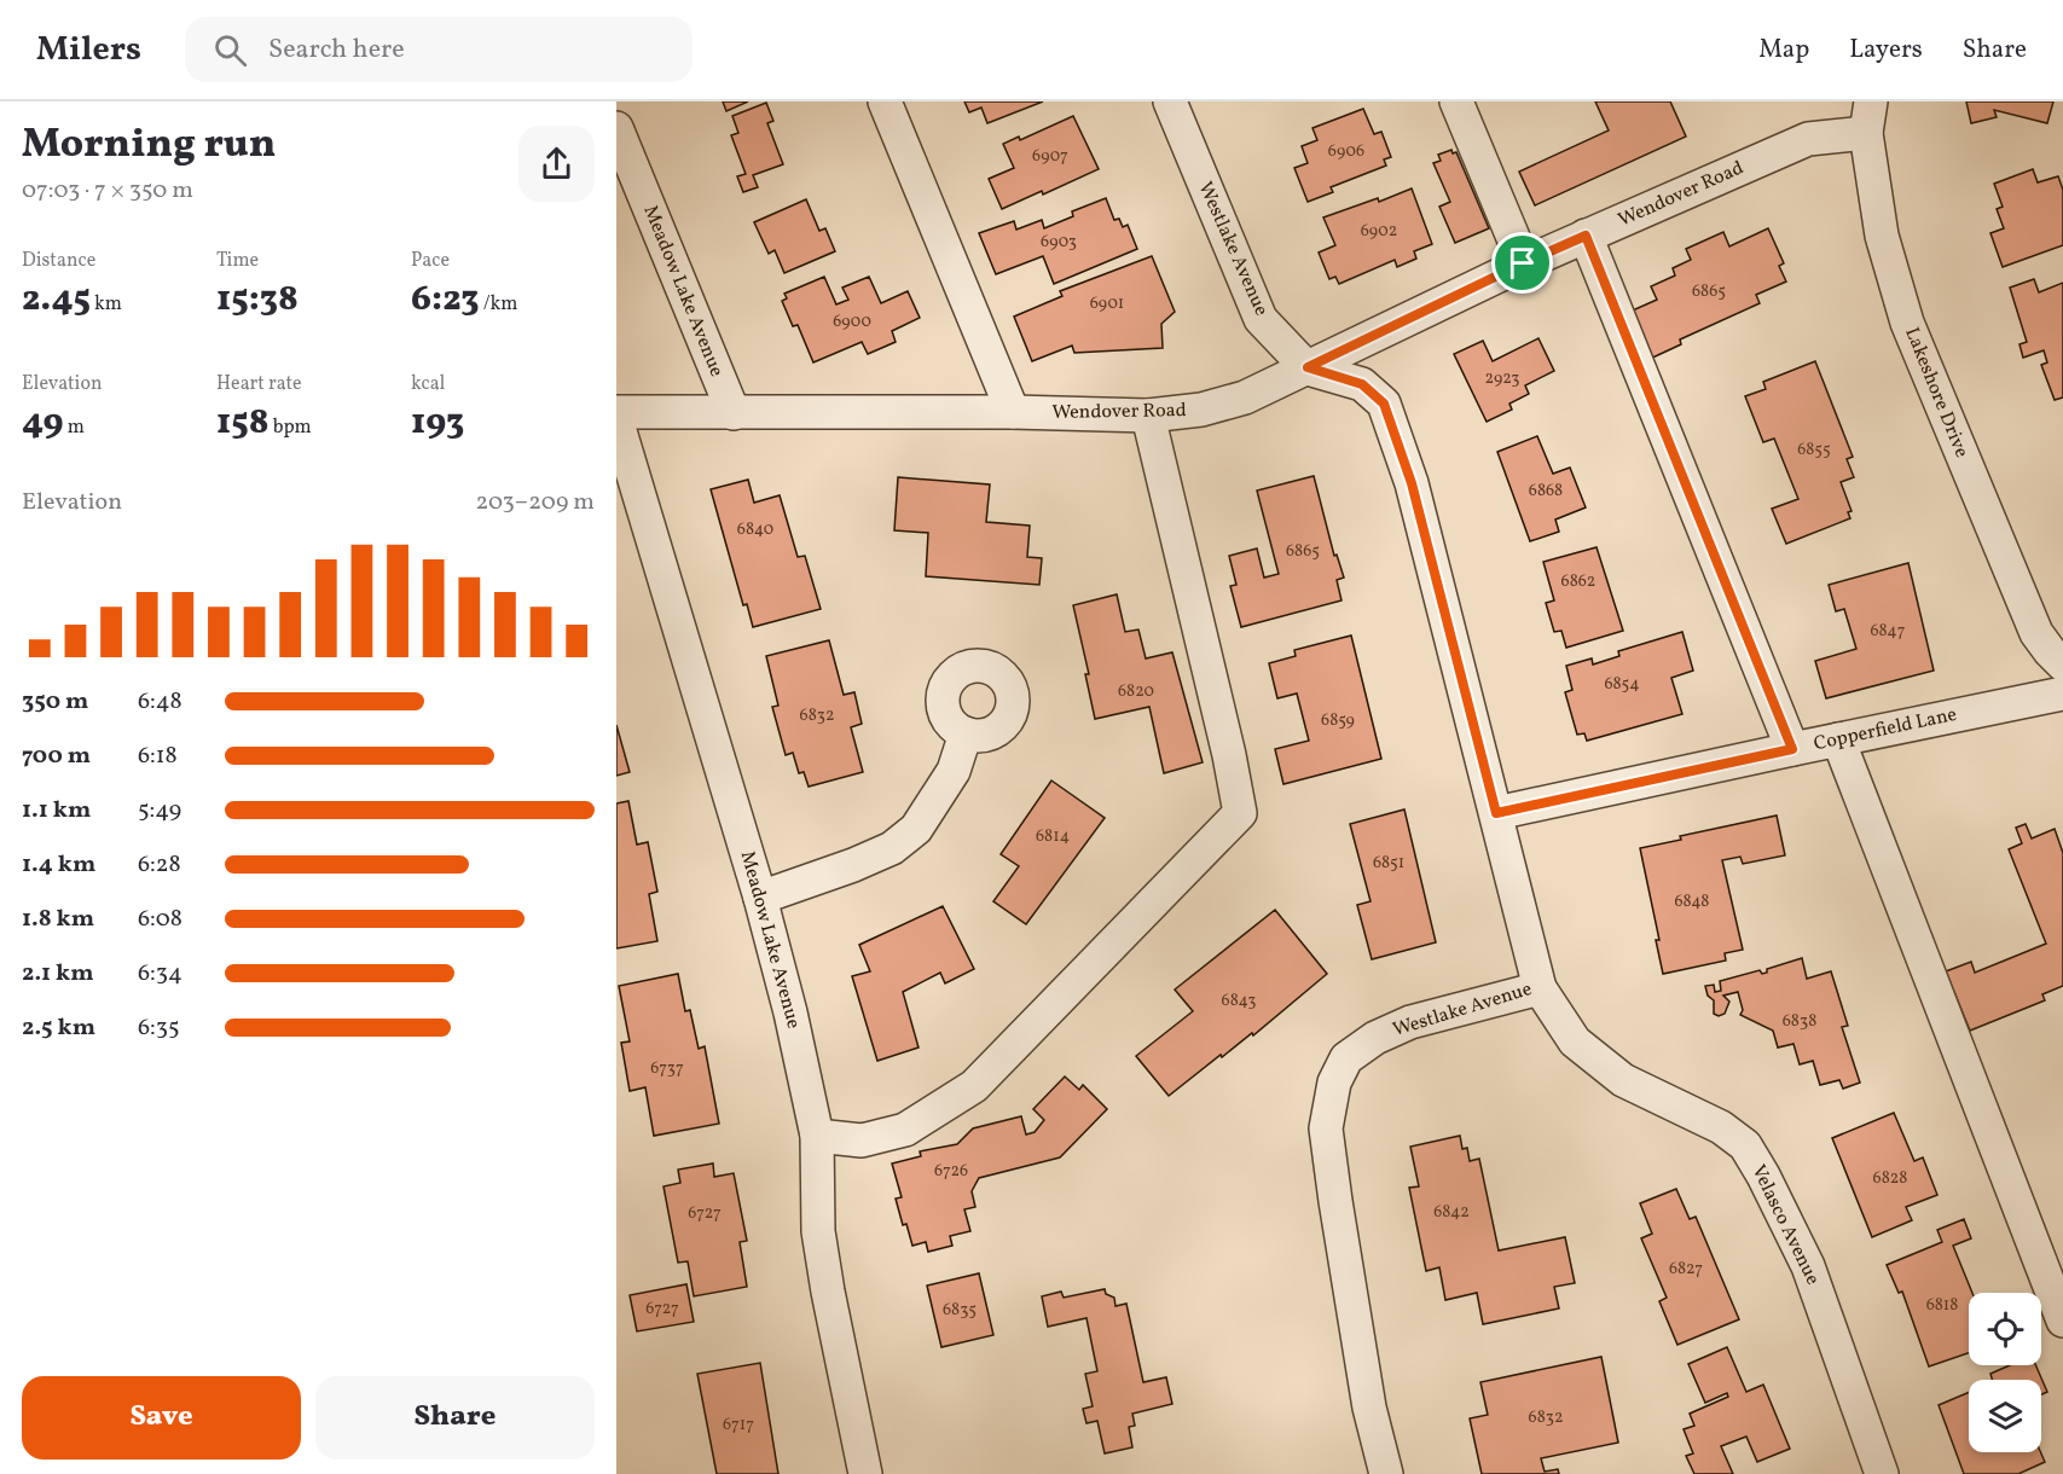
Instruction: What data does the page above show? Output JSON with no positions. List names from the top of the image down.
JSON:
{
  "streets": {
    "street": [
      "Wendover Road",
      "Westlake Avenue",
      "Meadow Lake Avenue",
      "Lakeshore Drive",
      "Copperfield Lane",
      "Velasco Avenue"
    ]
  },
  "crossings": [
    ["Wendover Road", "Westlake Avenue"],
    ["Wendover Road", "Meadow Lake Avenue"],
    ["Wendover Road", "Lakeshore Drive"],
    ["Westlake Avenue", "Copperfield Lane"],
    ["Westlake Avenue", "Velasco Avenue"]
  ],
  "house_numbers": [
    "6906",
    "6907",
    "6902",
    "6903",
    "6865",
    "6901",
    "6900",
    "2923",
    "6855",
    "6868",
    "6840",
    "6865",
    "6862",
    "6847",
    "6854",
    "6820",
    "6832",
    "6859",
    "6814",
    "6851",
    "6848",
    "6843",
    "6838",
    "6737",
    "6726",
    "6828",
    "6842",
    "6727",
    "6827",
    "6818",
    "6727",
    "6835",
    "6832",
    "6717"
  ],
  "page": {
    "header": "Milers",
    "search": "Search here",
    "nav": ["Map", "Layers", "Share"],
    "heading": ["Morning run", "07:03 · 7 × 350 m"],
    "stats": [
      ["Distance", "2.45 km"],
      ["Time", "15:38"],
      ["Pace", "6:23 /km"],
      ["Elevation", "49 m"],
      ["Heart rate", "158 bpm"],
      ["kcal", "193"]
    ],
    "chart": ["Elevation", "203–209 m"],
    "list": [
      {
        "name": "350 m",
        "note": "6:48"
      },
      {
        "name": "700 m",
        "note": "6:18"
      },
      {
        "name": "1.1 km",
        "note": "5:49"
      },
      {
        "name": "1.4 km",
        "note": "6:28"
      },
      {
        "name": "1.8 km",
        "note": "6:08"
      },
      {
        "name": "2.1 km",
        "note": "6:34"
      },
      {
        "name": "2.5 km",
        "note": "6:35"
      }
    ],
    "buttons": ["Save", "Share"]
  }
}
